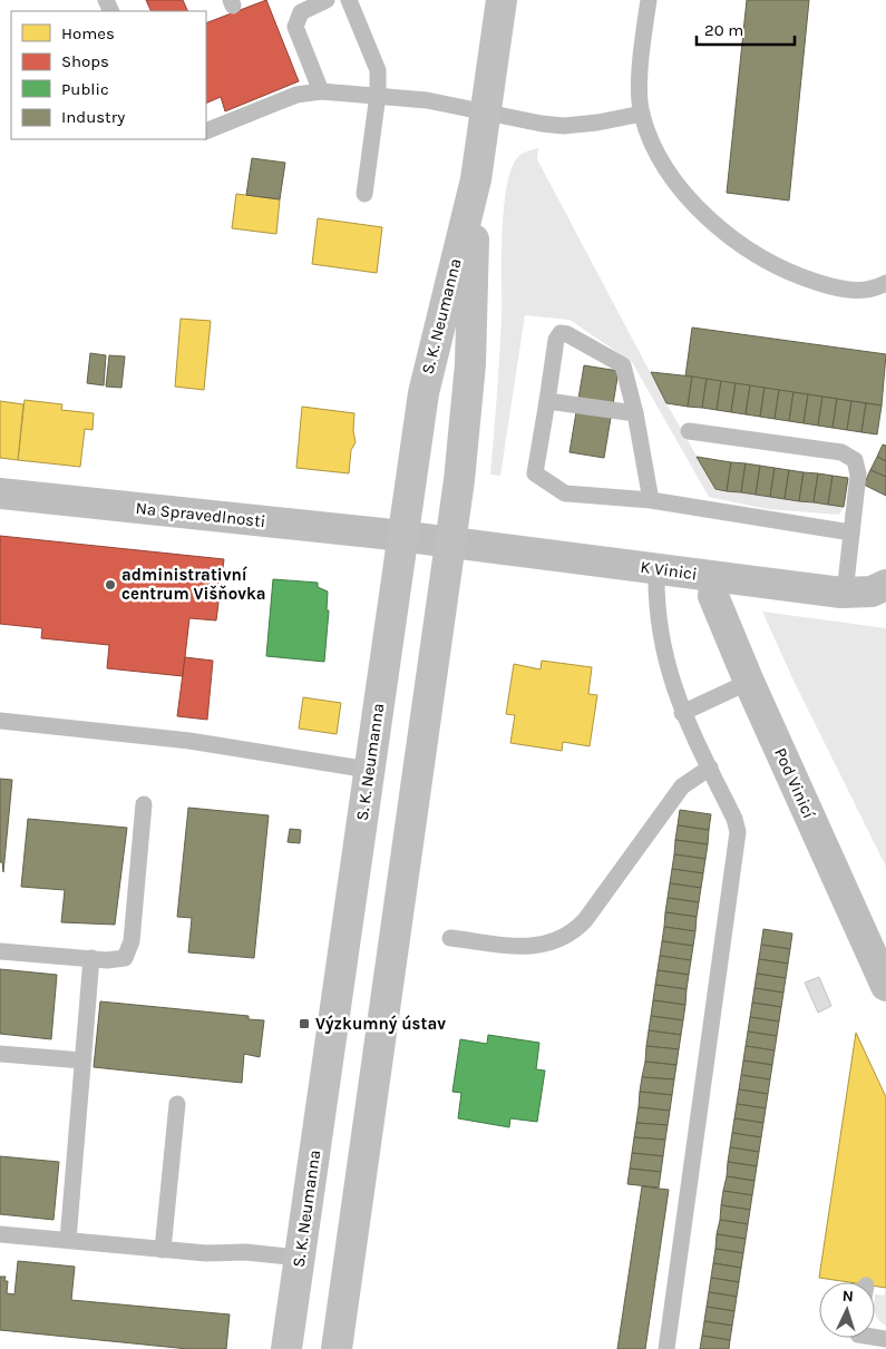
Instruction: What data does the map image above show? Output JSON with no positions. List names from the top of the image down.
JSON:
{
  "streets": {
    "street": [
      "S. K. Neumanna",
      "Na Spravedlnosti",
      "K Vinici",
      "Pod Vinicí"
    ]
  },
  "crossings": [
    ["S. K. Neumanna", "Na Spravedlnosti"],
    ["S. K. Neumanna", "K Vinici"],
    ["Na Spravedlnosti", "K Vinici"],
    ["K Vinici", "Pod Vinicí"]
  ],
  "places": {
    "other": ["administrativní centrum Višňovka"],
    "transit": ["Výzkumný ústav"]
  },
  "legend": [
    "Homes",
    "Shops",
    "Public",
    "Industry"
  ],
  "scale_bar": "20 m",
  "north": "top"
}
